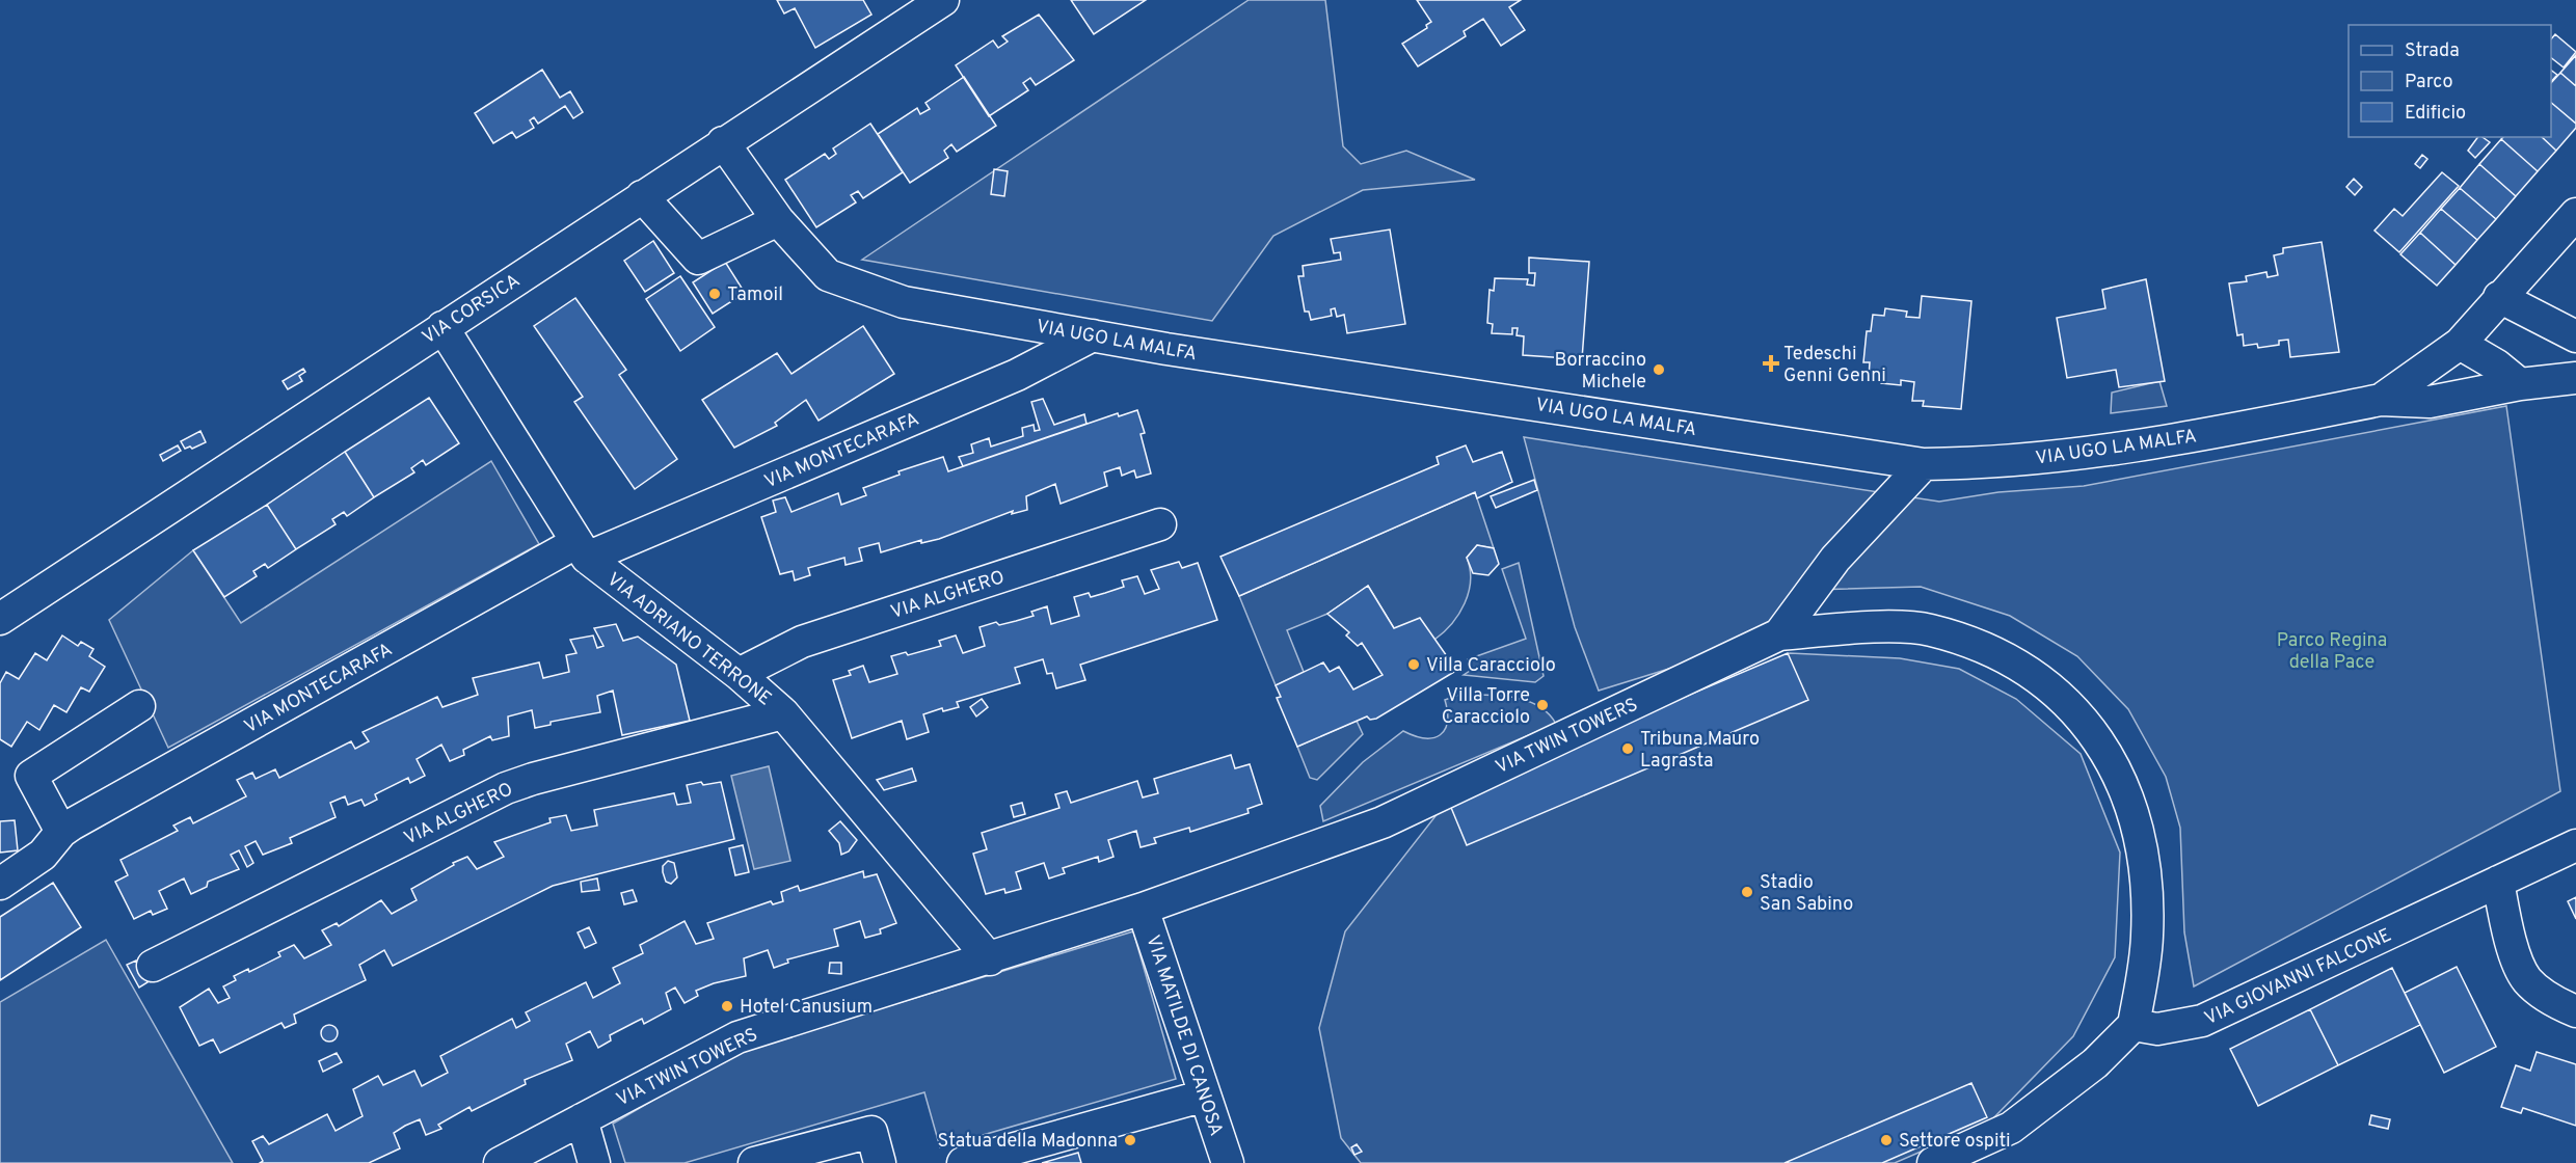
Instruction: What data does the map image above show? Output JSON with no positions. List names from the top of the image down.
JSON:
{
  "streets": {
    "street": [
      "VIA CORSICA",
      "VIA UGO LA MALFA",
      "VIA MONTECARAFA",
      "VIA ALGHERO",
      "VIA ADRIANO TERRONE",
      "VIA TWIN TOWERS",
      "VIA GIOVANNI FALCONE",
      "VIA MATILDE DI CANOSA"
    ]
  },
  "crossings": [
    ["VIA CORSICA", "VIA UGO LA MALFA"],
    ["VIA CORSICA", "VIA ADRIANO TERRONE"],
    ["VIA UGO LA MALFA", "VIA MONTECARAFA"],
    ["VIA UGO LA MALFA", "VIA TWIN TOWERS"],
    ["VIA MONTECARAFA", "VIA ADRIANO TERRONE"],
    ["VIA ALGHERO", "VIA ADRIANO TERRONE"],
    ["VIA ADRIANO TERRONE", "VIA TWIN TOWERS"],
    ["VIA TWIN TOWERS", "VIA MATILDE DI CANOSA"]
  ],
  "parks": ["Parco Regina della Pace"],
  "places": {
    "other": [
      "Tamoil",
      "Borraccino Michele",
      "Villa Caracciolo",
      "Villa Torre Caracciolo",
      "Tribuna Mauro Lagrasta",
      "Stadio San Sabino",
      "Hotel Canusium",
      "Statua della Madonna",
      "Settore ospiti"
    ],
    "health": ["Tedeschi Genni Genni"]
  },
  "legend": ["Strada", "Parco", "Edificio"]
}
